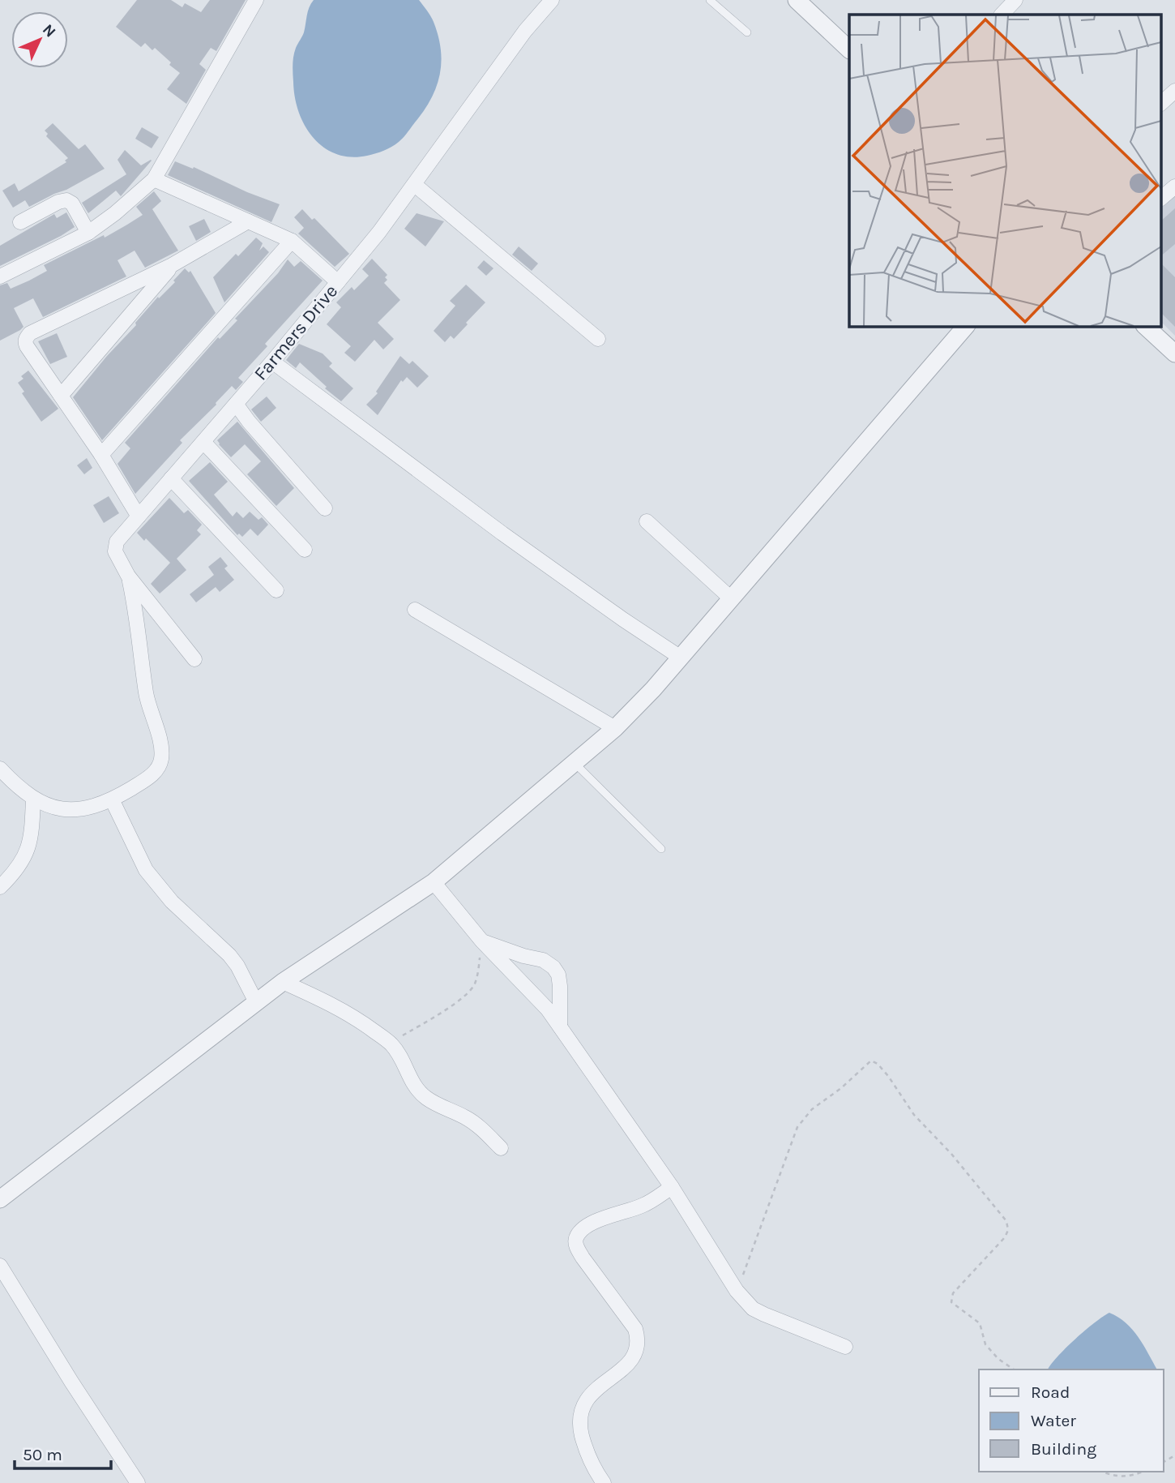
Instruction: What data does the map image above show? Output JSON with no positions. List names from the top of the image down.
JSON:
{
  "streets": {
    "street": ["Farmers Drive"]
  },
  "legend": ["Road", "Water", "Building"],
  "scale_bar": "50 m",
  "north": "top right"
}
